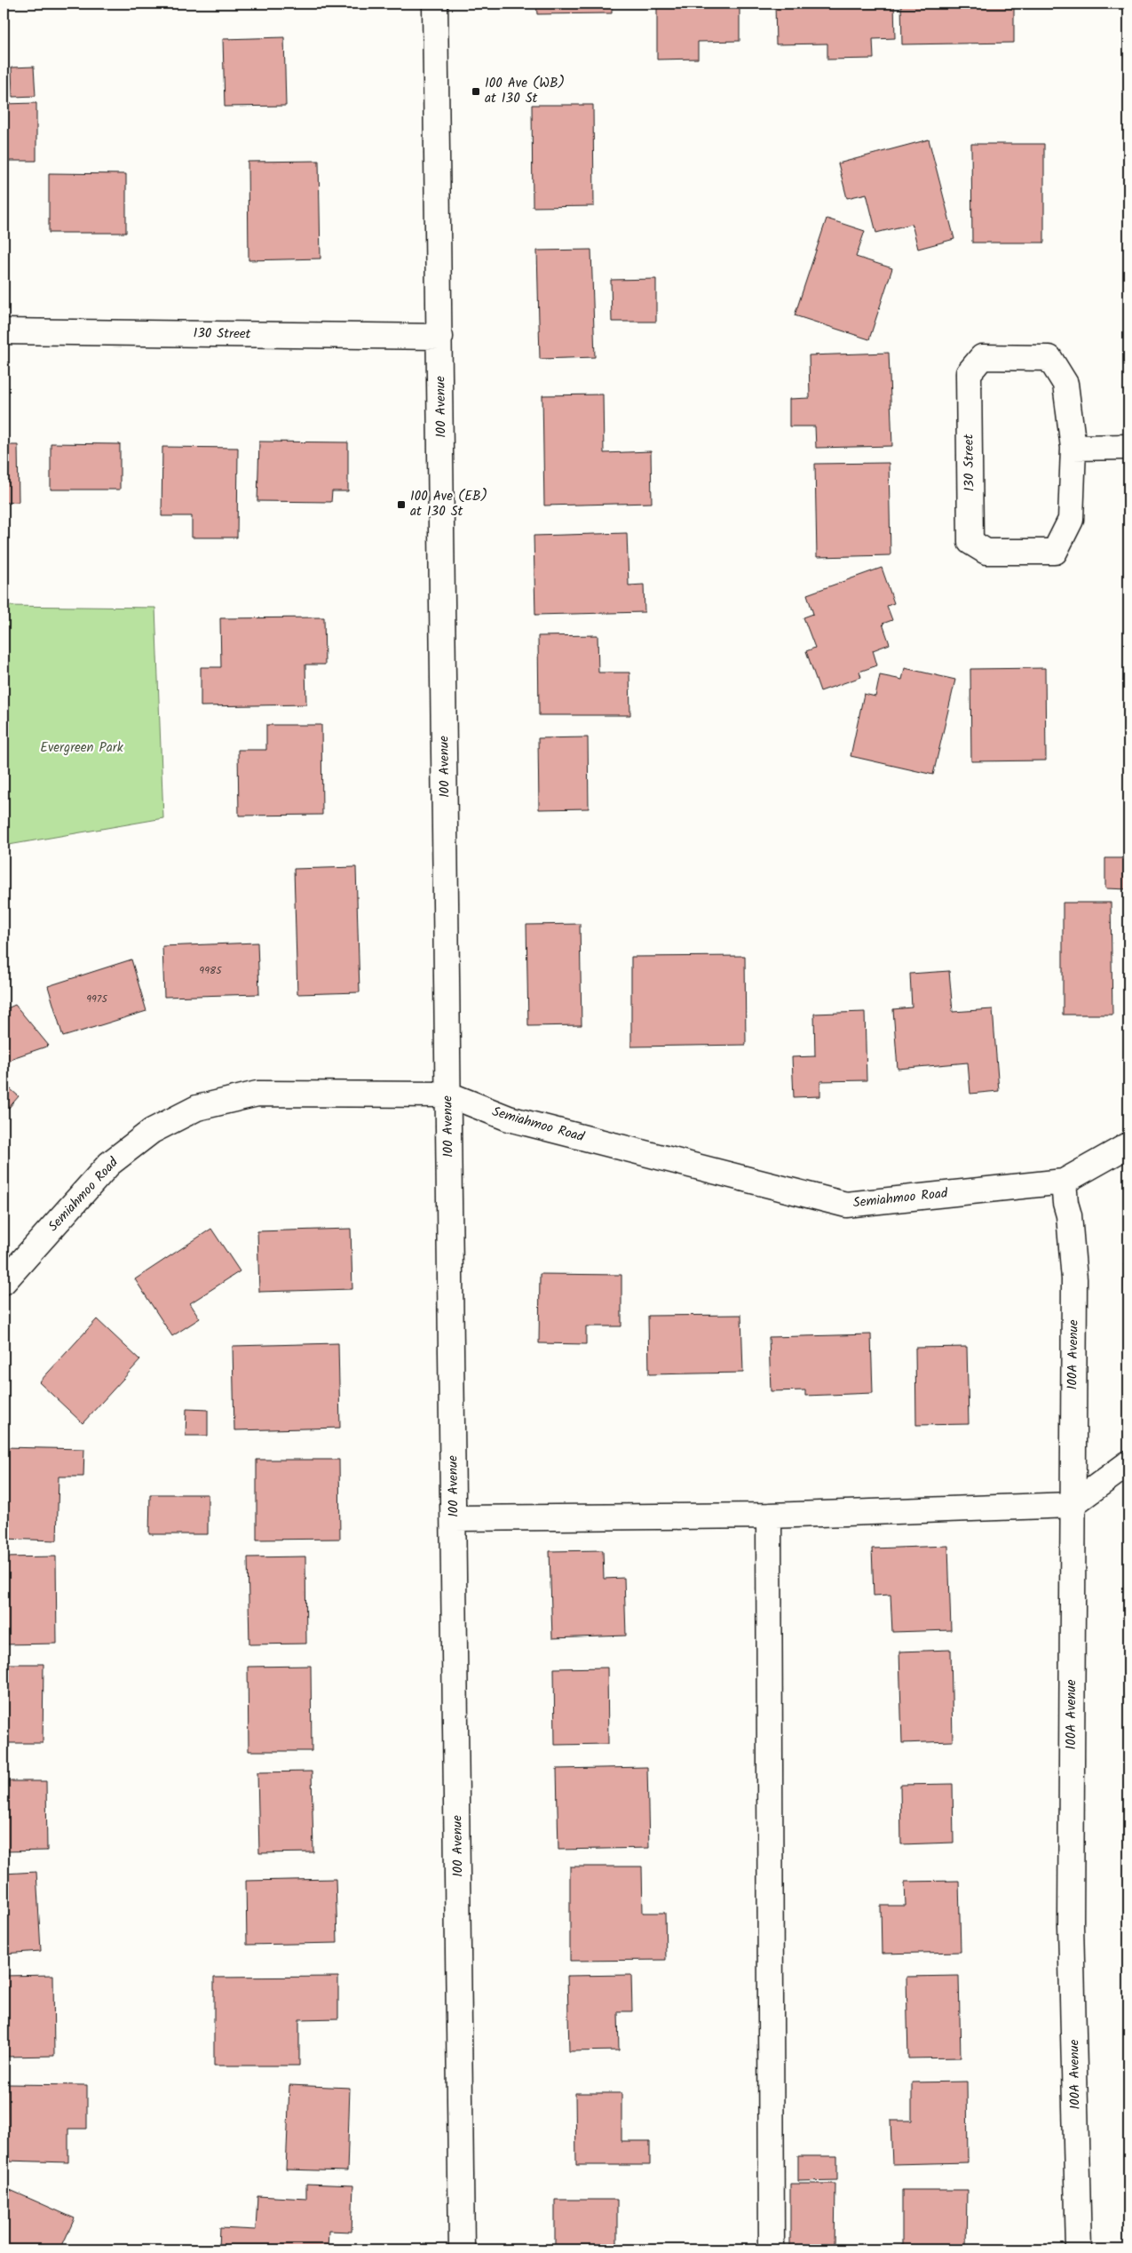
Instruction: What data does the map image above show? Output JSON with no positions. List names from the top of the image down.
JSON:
{
  "streets": {
    "street": [
      "130 Street",
      "100 Avenue",
      "Semiahmoo Road",
      "100A Avenue"
    ]
  },
  "crossings": [
    ["130 Street", "100 Avenue"],
    ["100 Avenue", "Semiahmoo Road"],
    ["Semiahmoo Road", "100A Avenue"]
  ],
  "parks": ["Evergreen Park"],
  "places": {
    "transit": ["100 Ave (WB) at 130 St", "100 Ave (EB) at 130 St"]
  },
  "house_numbers": ["9985", "9975"]
}
